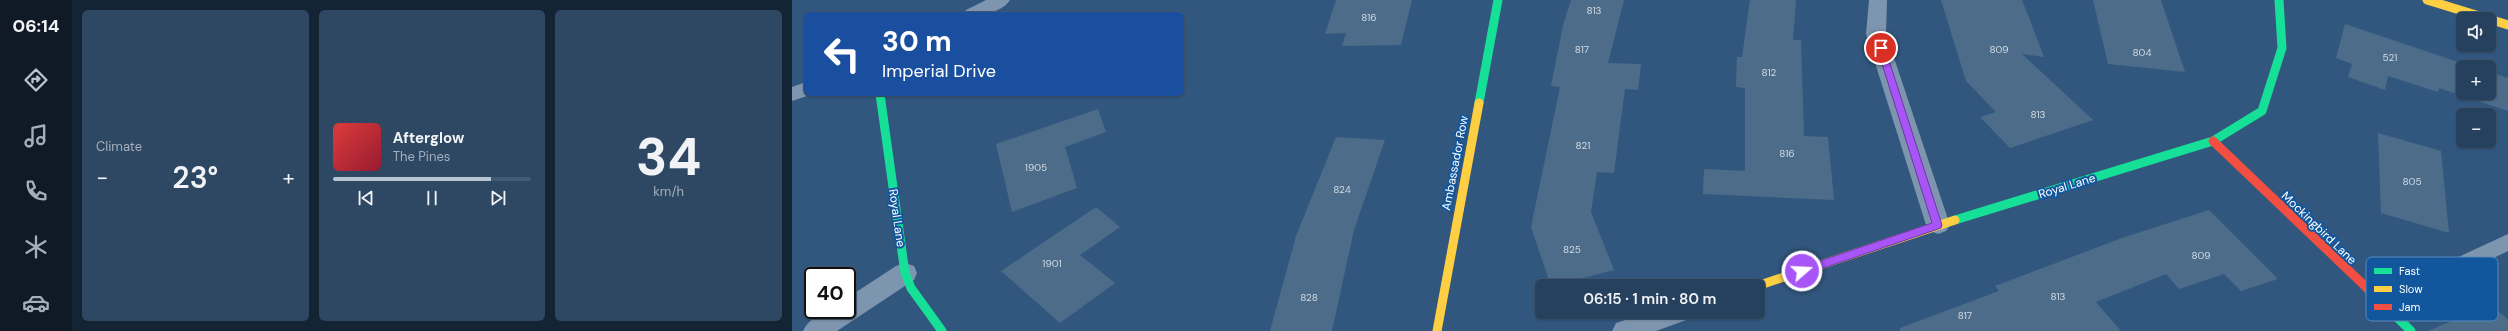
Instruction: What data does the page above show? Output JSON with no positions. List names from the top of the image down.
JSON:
{
  "streets": {
    "street": ["Ambassador Row", "Royal Lane", "Mockingbird Lane"]
  },
  "crossings": [
    ["Royal Lane", "Mockingbird Lane"]
  ],
  "house_numbers": [
    "813",
    "816",
    "817",
    "809",
    "804",
    "521",
    "812",
    "813",
    "821",
    "816",
    "1905",
    "805",
    "824",
    "825",
    "809",
    "1901",
    "813",
    "828",
    "817"
  ],
  "legend": ["Fast", "Slow", "Jam"],
  "page": {
    "tabs": "06:14",
    "tile": [
      "Climate",
      ["34", "km/h"]
    ],
    "map_buttons": ["+", "−"],
    "turn": ["30 m", "Imperial Drive"],
    "song": ["Afterglow", "The Pines"],
    "heat": ["−", "23°", "+"],
    "limit": "40",
    "trip": "06:15 · 1 min · 80 m"
  }
}
